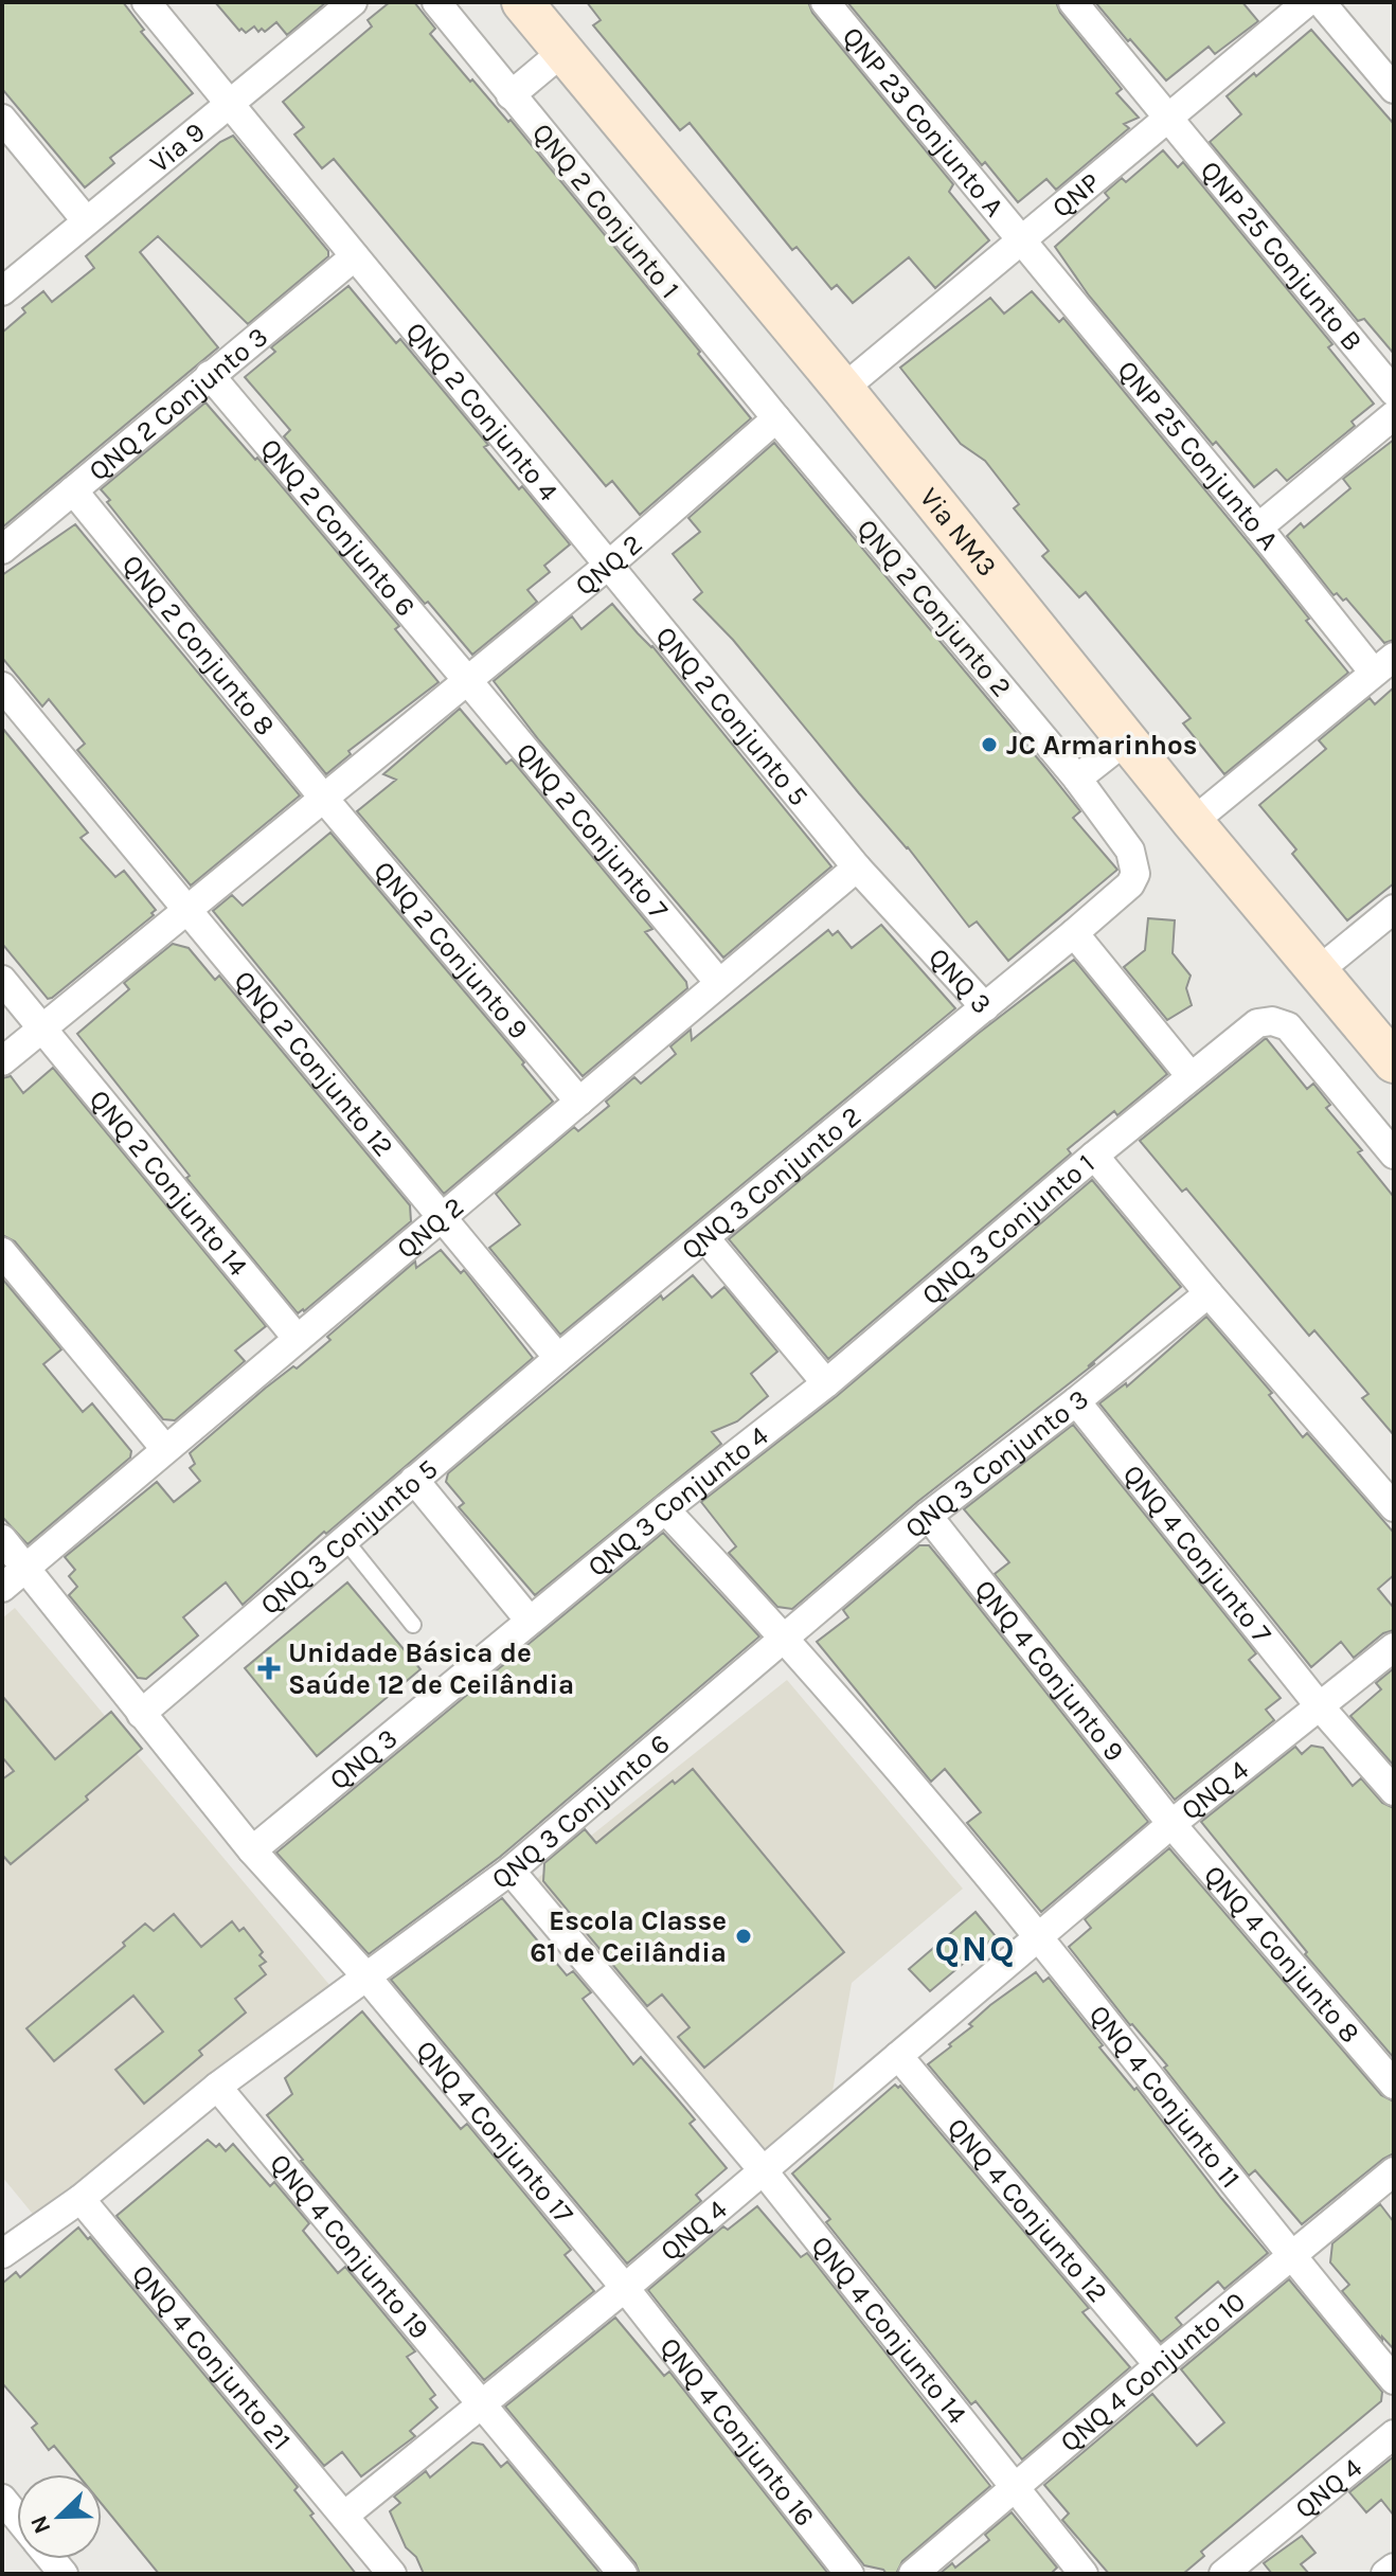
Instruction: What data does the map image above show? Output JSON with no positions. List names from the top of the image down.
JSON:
{
  "streets": {
    "main road": ["Via NM3"],
    "street": [
      "QNP 23 Conjunto A",
      "Via 9",
      "QNP",
      "QNQ 2 Conjunto 1",
      "QNP 25 Conjunto B",
      "QNQ 2 Conjunto 3",
      "QNQ 2 Conjunto 4",
      "QNP 25 Conjunto A",
      "QNQ 2 Conjunto 6",
      "QNQ 2",
      "QNQ 2 Conjunto 2",
      "QNQ 2 Conjunto 8",
      "QNQ 2 Conjunto 5",
      "QNQ 2 Conjunto 7",
      "QNQ 2 Conjunto 9",
      "QNQ 3",
      "QNQ 2 Conjunto 12",
      "QNQ 2 Conjunto 14",
      "QNQ 3 Conjunto 2",
      "QNQ 3 Conjunto 1",
      "QNQ 3 Conjunto 3",
      "QNQ 3 Conjunto 4",
      "QNQ 3 Conjunto 5",
      "QNQ 4 Conjunto 7",
      "QNQ 4 Conjunto 9",
      "QNQ 4",
      "QNQ 3 Conjunto 6",
      "QNQ 4 Conjunto 8",
      "QNQ 4 Conjunto 11",
      "QNQ 4 Conjunto 17",
      "QNQ 4 Conjunto 12",
      "QNQ 4 Conjunto 19",
      "QNQ 4 Conjunto 14",
      "QNQ 4 Conjunto 21",
      "QNQ 4 Conjunto 10",
      "QNQ 4 Conjunto 16"
    ]
  },
  "crossings": [
    ["QNP 23 Conjunto A", "QNP"],
    ["QNP 23 Conjunto A", "QNP 25 Conjunto A"],
    ["QNP", "QNP 25 Conjunto B"],
    ["QNP", "QNP 25 Conjunto A"],
    ["QNP", "Via NM3"],
    ["QNQ 2 Conjunto 1", "QNQ 2"],
    ["QNQ 2 Conjunto 1", "QNQ 2 Conjunto 2"],
    ["QNQ 2 Conjunto 3", "QNQ 2 Conjunto 4"],
    ["QNQ 2 Conjunto 3", "QNQ 2 Conjunto 6"],
    ["QNQ 2 Conjunto 3", "QNQ 2 Conjunto 8"],
    ["QNQ 2 Conjunto 4", "QNQ 2"],
    ["QNQ 2 Conjunto 4", "QNQ 2 Conjunto 5"],
    ["QNQ 2 Conjunto 6", "QNQ 2"],
    ["QNQ 2 Conjunto 6", "QNQ 2 Conjunto 7"],
    ["QNQ 2", "QNQ 2 Conjunto 2"],
    ["QNQ 2", "QNQ 2 Conjunto 8"],
    ["QNQ 2", "QNQ 2 Conjunto 5"],
    ["QNQ 2", "QNQ 2 Conjunto 7"],
    ["QNQ 2", "QNQ 2 Conjunto 9"],
    ["QNQ 2", "QNQ 3"],
    ["QNQ 2", "QNQ 2 Conjunto 12"],
    ["QNQ 2", "QNQ 2 Conjunto 14"],
    ["QNQ 2 Conjunto 2", "QNQ 3"],
    ["QNQ 2 Conjunto 8", "QNQ 2 Conjunto 9"],
    ["QNQ 2 Conjunto 5", "QNQ 3"],
    ["QNQ 3", "QNQ 3 Conjunto 2"],
    ["QNQ 3", "QNQ 3 Conjunto 4"],
    ["QNQ 3 Conjunto 2", "QNQ 3 Conjunto 5"],
    ["QNQ 3 Conjunto 1", "QNQ 3 Conjunto 4"],
    ["QNQ 3 Conjunto 3", "QNQ 4 Conjunto 7"],
    ["QNQ 3 Conjunto 3", "QNQ 4 Conjunto 9"],
    ["QNQ 3 Conjunto 3", "QNQ 3 Conjunto 6"],
    ["QNQ 4 Conjunto 7", "QNQ 4"],
    ["QNQ 4 Conjunto 9", "QNQ 4"],
    ["QNQ 4 Conjunto 9", "QNQ 4 Conjunto 8"],
    ["QNQ 4", "QNQ 4 Conjunto 8"],
    ["QNQ 4", "QNQ 4 Conjunto 11"],
    ["QNQ 4", "QNQ 4 Conjunto 17"],
    ["QNQ 4", "QNQ 4 Conjunto 12"],
    ["QNQ 4", "QNQ 4 Conjunto 19"],
    ["QNQ 4", "QNQ 4 Conjunto 14"],
    ["QNQ 4", "QNQ 4 Conjunto 21"],
    ["QNQ 4", "QNQ 4 Conjunto 16"],
    ["QNQ 3 Conjunto 6", "QNQ 4 Conjunto 17"],
    ["QNQ 3 Conjunto 6", "QNQ 4 Conjunto 14"],
    ["QNQ 4 Conjunto 11", "QNQ 4 Conjunto 10"],
    ["QNQ 4 Conjunto 17", "QNQ 4 Conjunto 16"],
    ["QNQ 4 Conjunto 12", "QNQ 4 Conjunto 10"],
    ["QNQ 4 Conjunto 14", "QNQ 4 Conjunto 10"]
  ],
  "districts": ["QNQ"],
  "places": {
    "other": ["JC Armarinhos", "Escola Classe 61 de Ceilândia"],
    "health": ["Unidade Básica de Saúde 12 de Ceilândia"]
  },
  "north": "bottom left"
}
